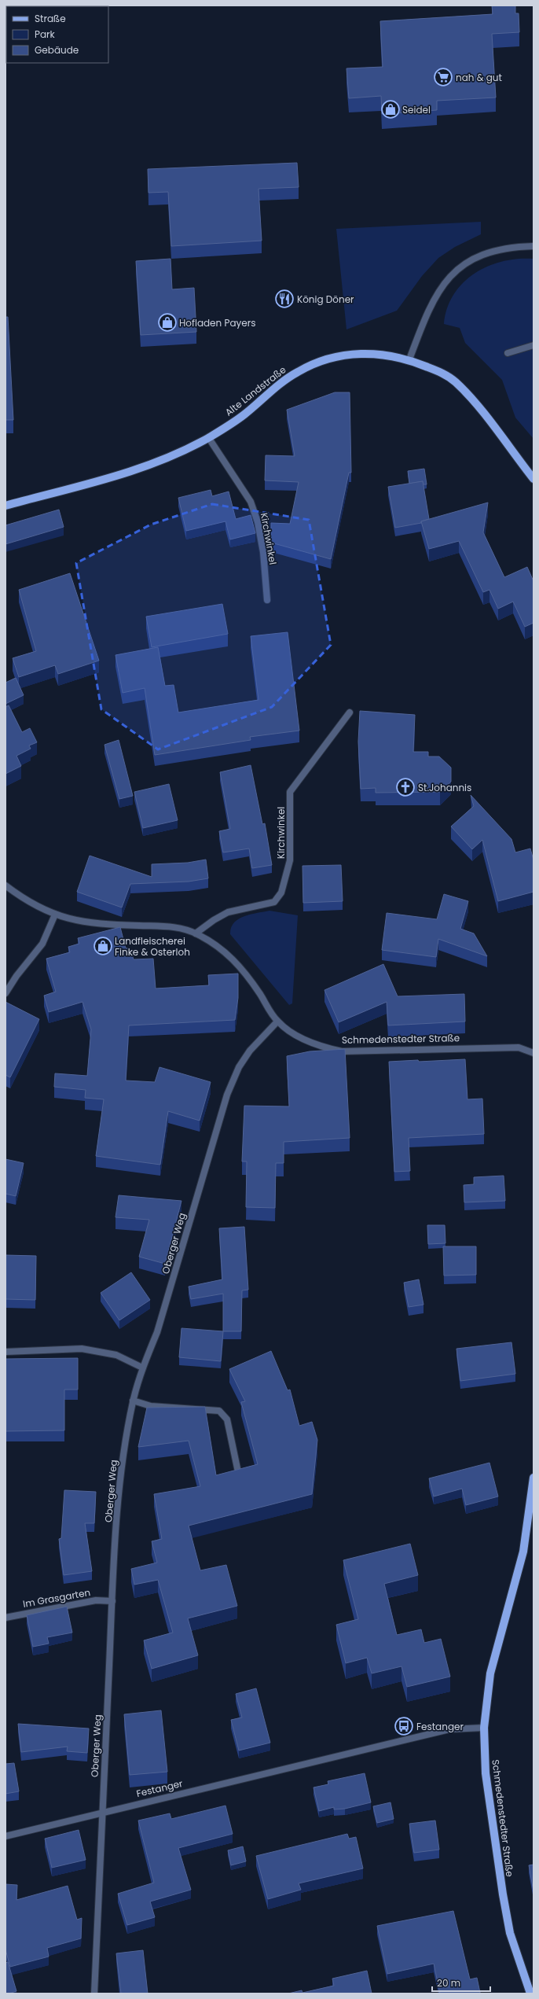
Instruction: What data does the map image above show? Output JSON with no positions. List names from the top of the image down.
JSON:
{
  "streets": {
    "main road": ["Alte Landstraße", "Schmedenstedter Straße"],
    "street": [
      "Kirchwinkel",
      "Oberger Weg",
      "Im Grasgarten",
      "Festanger"
    ]
  },
  "crossings": [
    ["Alte Landstraße", "Kirchwinkel"],
    ["Kirchwinkel", "Schmedenstedter Straße"],
    ["Schmedenstedter Straße", "Oberger Weg"],
    ["Schmedenstedter Straße", "Festanger"],
    ["Oberger Weg", "Im Grasgarten"],
    ["Oberger Weg", "Festanger"]
  ],
  "places": {
    "supermarket": ["nah & gut"],
    "shop": ["Seidel", "Hofladen Payers", "Landfleischerei Finke & Osterloh"],
    "restaurant": ["König Döner"],
    "church": ["St.Johannis"],
    "bus stop": ["Festanger"]
  },
  "legend": ["Straße", "Park", "Gebäude"],
  "scale_bar": "20 m"
}
